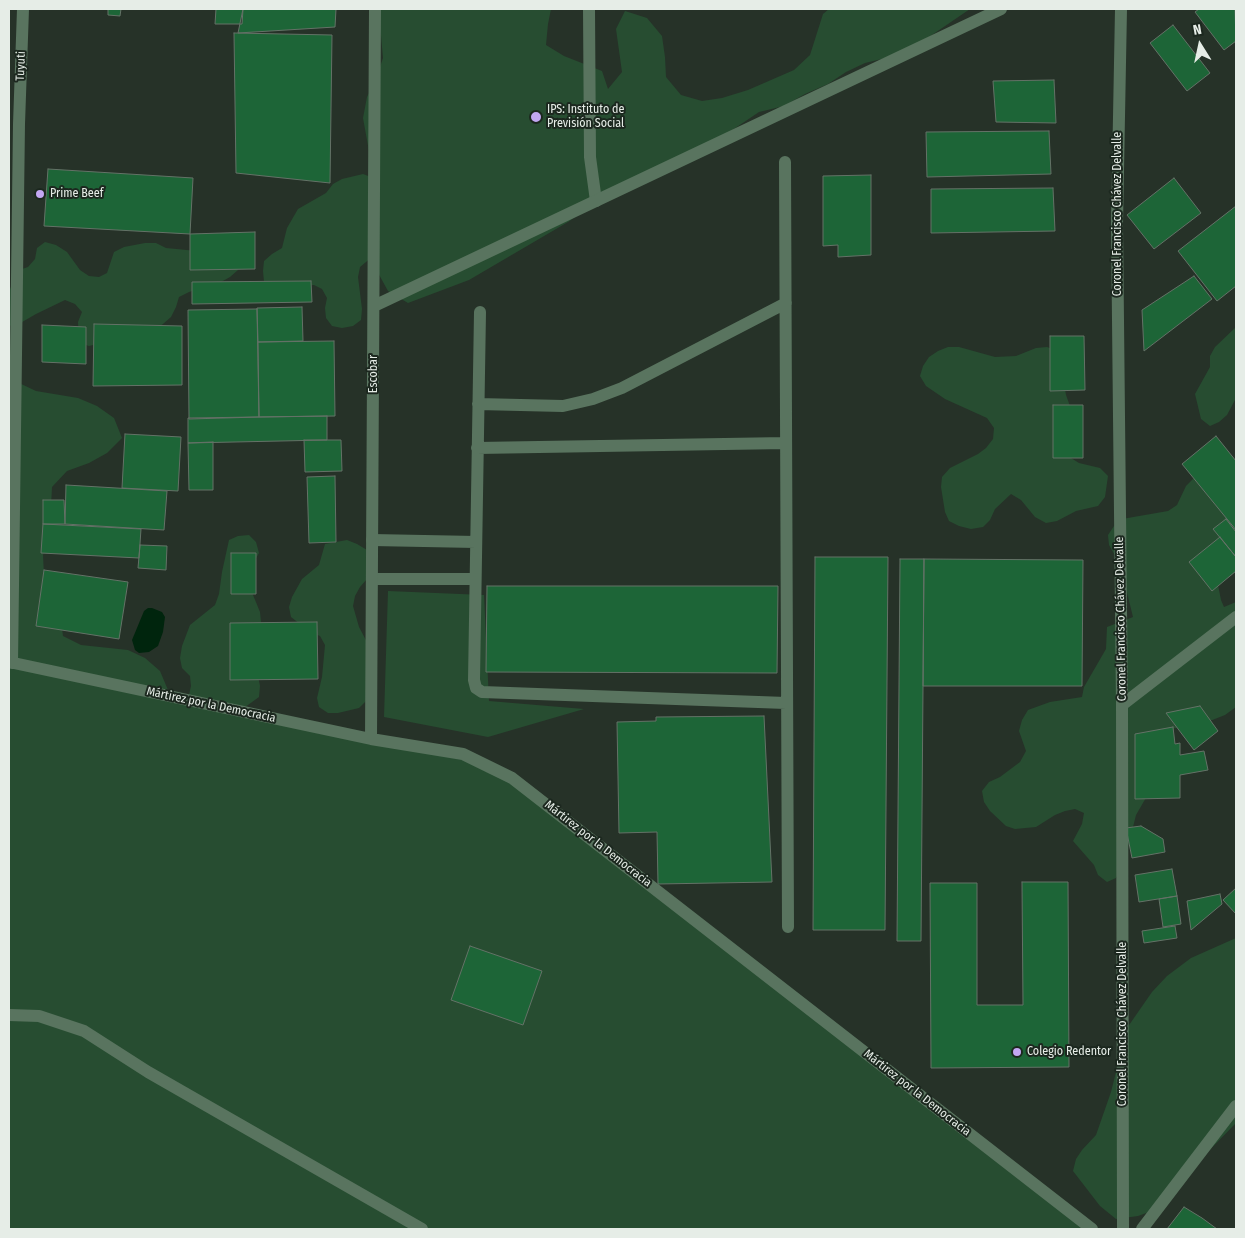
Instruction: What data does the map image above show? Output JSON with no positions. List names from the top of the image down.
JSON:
{
  "streets": {
    "street": [
      "Tuyuti",
      "Coronel Francisco Chávez Delvalle",
      "Escobar",
      "Mártirez por la Democracia"
    ]
  },
  "crossings": [
    ["Tuyuti", "Mártirez por la Democracia"],
    ["Escobar", "Mártirez por la Democracia"]
  ],
  "places": ["IPS: Instituto de Previsión Social", "Prime Beef", "Colegio Redentor"],
  "north": "top"
}
